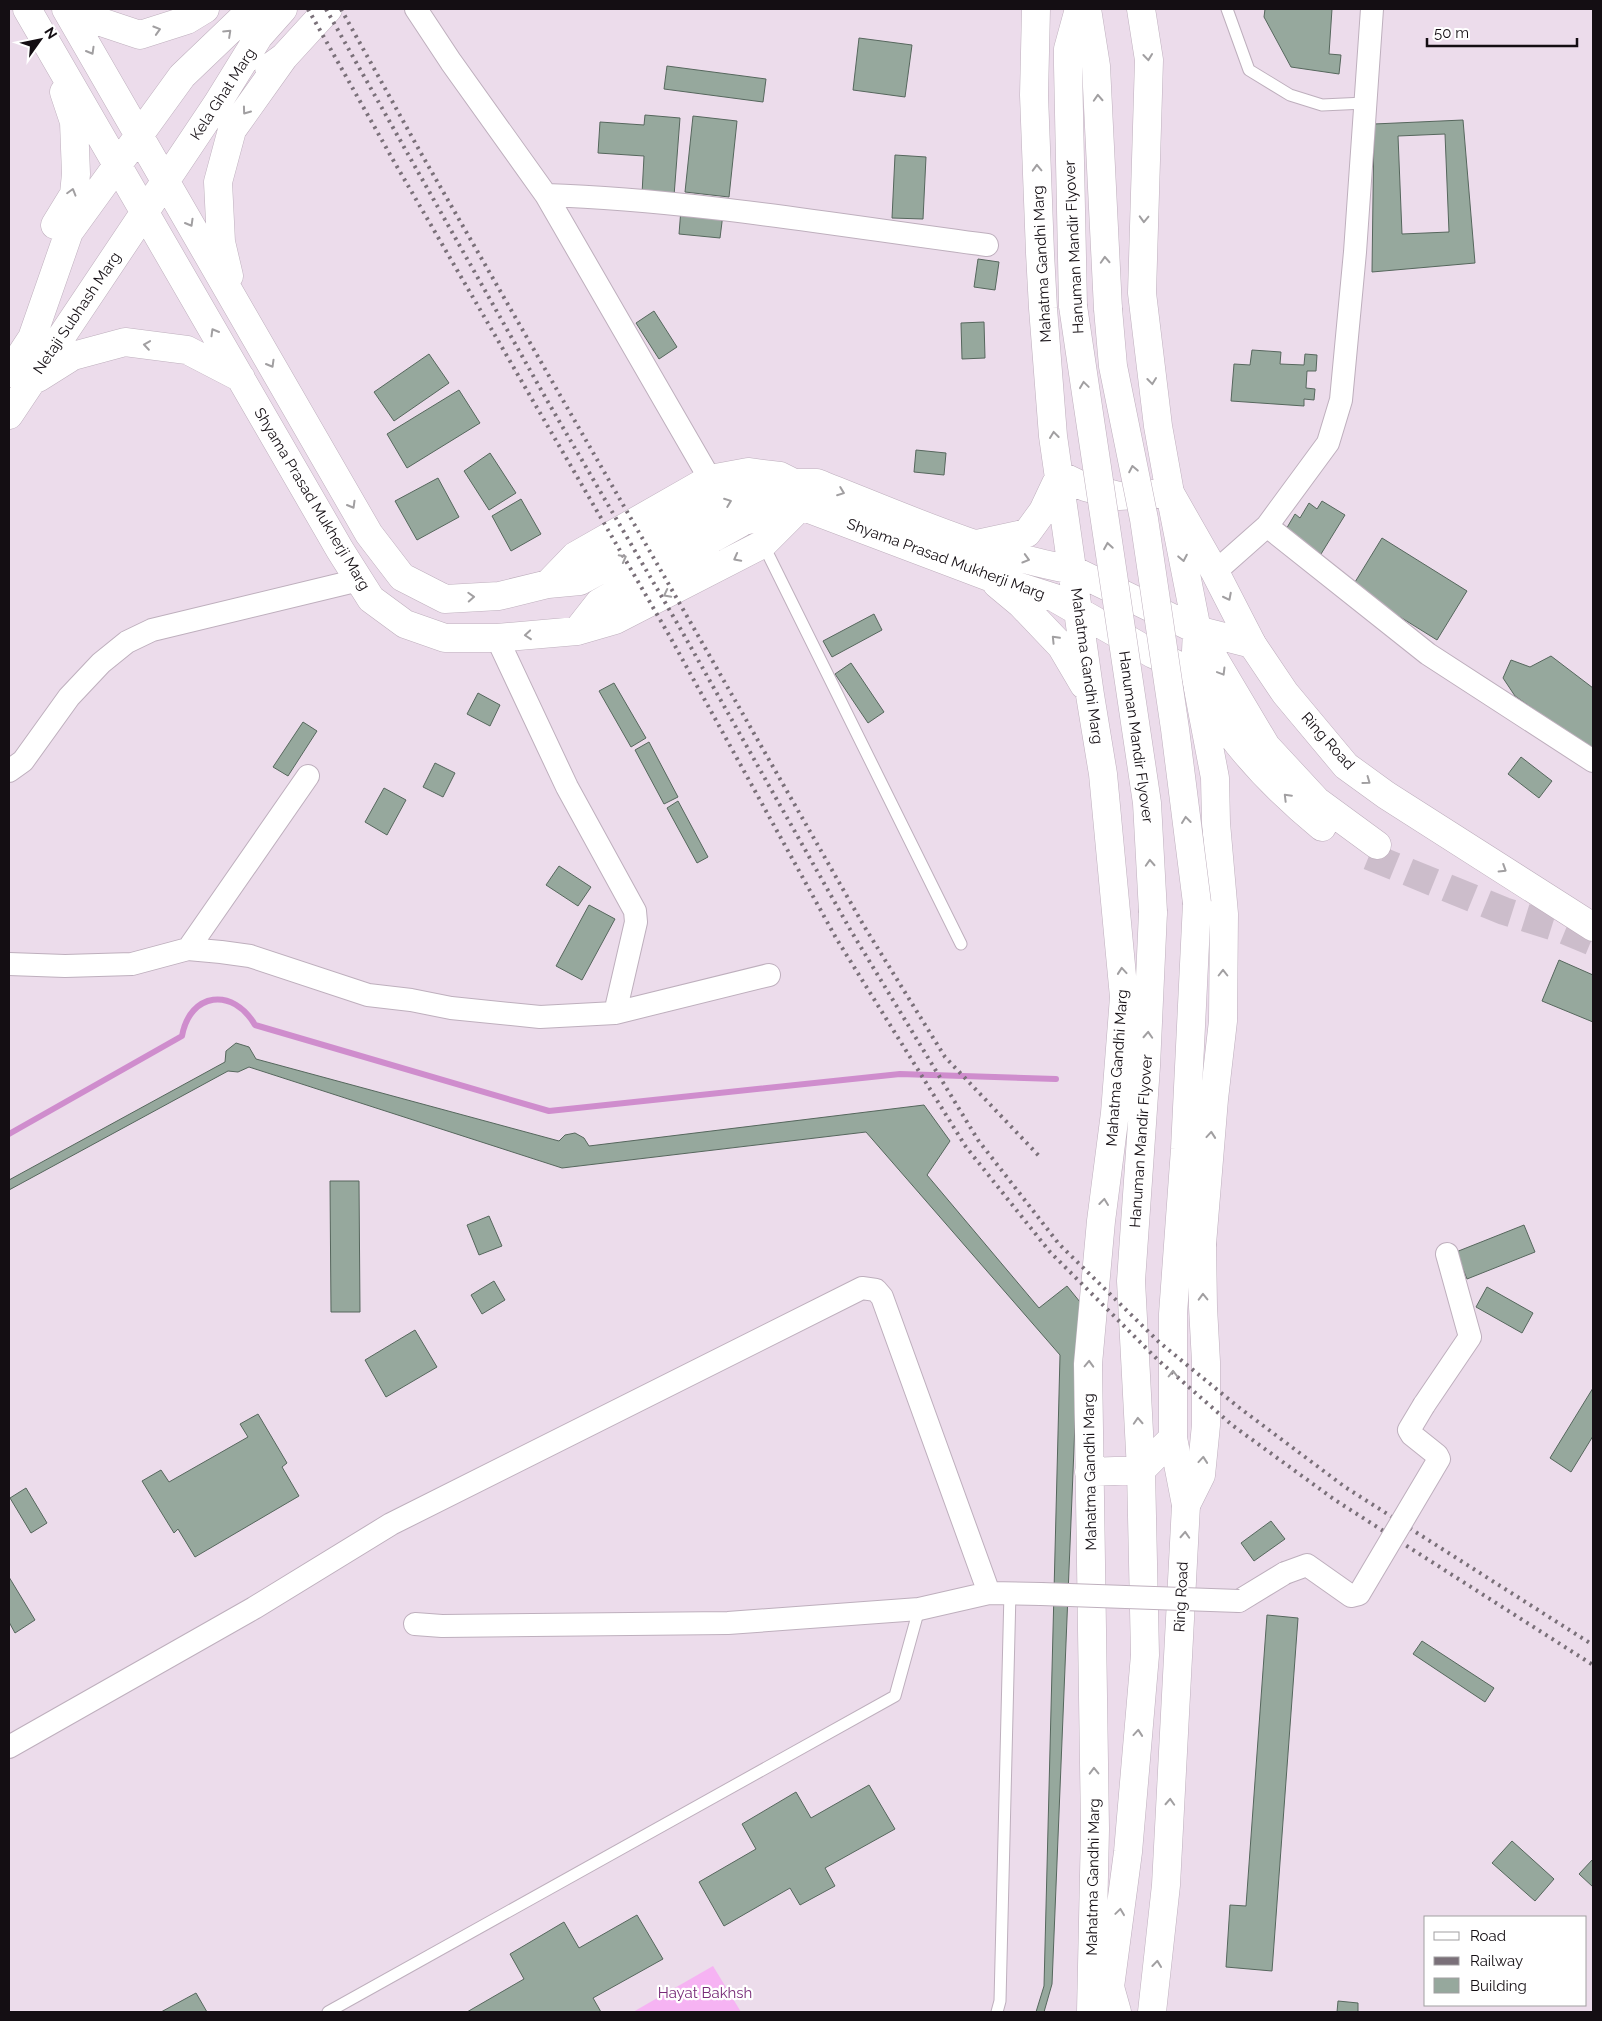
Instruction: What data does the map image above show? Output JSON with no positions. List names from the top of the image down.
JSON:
{
  "streets": {
    "main road": [
      "Kela Ghat Marg",
      "Hanuman Mandir Flyover",
      "Mahatma Gandhi Marg",
      "Netaji Subhash Marg",
      "Shyama Prasad Mukherji Marg",
      "Ring Road"
    ]
  },
  "crossings": [
    ["Kela Ghat Marg", "Netaji Subhash Marg"],
    ["Kela Ghat Marg", "Shyama Prasad Mukherji Marg"],
    ["Hanuman Mandir Flyover", "Mahatma Gandhi Marg"],
    ["Hanuman Mandir Flyover", "Ring Road"],
    ["Mahatma Gandhi Marg", "Shyama Prasad Mukherji Marg"],
    ["Netaji Subhash Marg", "Shyama Prasad Mukherji Marg"],
    ["Shyama Prasad Mukherji Marg", "Ring Road"]
  ],
  "parks": ["Hayat Bakhsh"],
  "legend": ["Road", "Railway", "Building"],
  "scale_bar": "50 m",
  "north": "top right"
}
